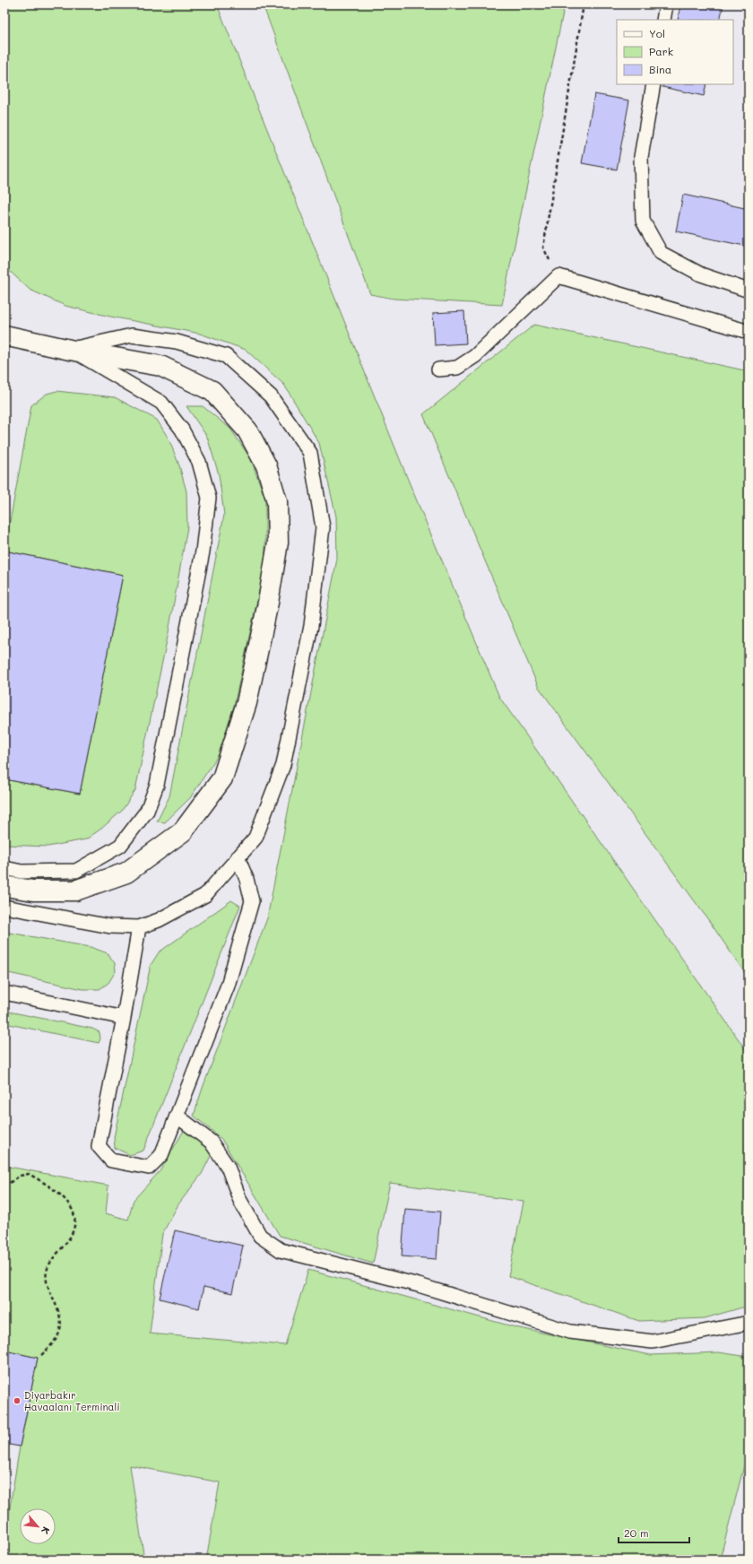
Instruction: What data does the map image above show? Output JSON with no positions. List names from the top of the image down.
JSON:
{
  "places": ["Diyarbakır Havaalanı Terminali"],
  "legend": ["Yol", "Park", "Bina"],
  "scale_bar": "20 m",
  "north": "bottom right"
}
